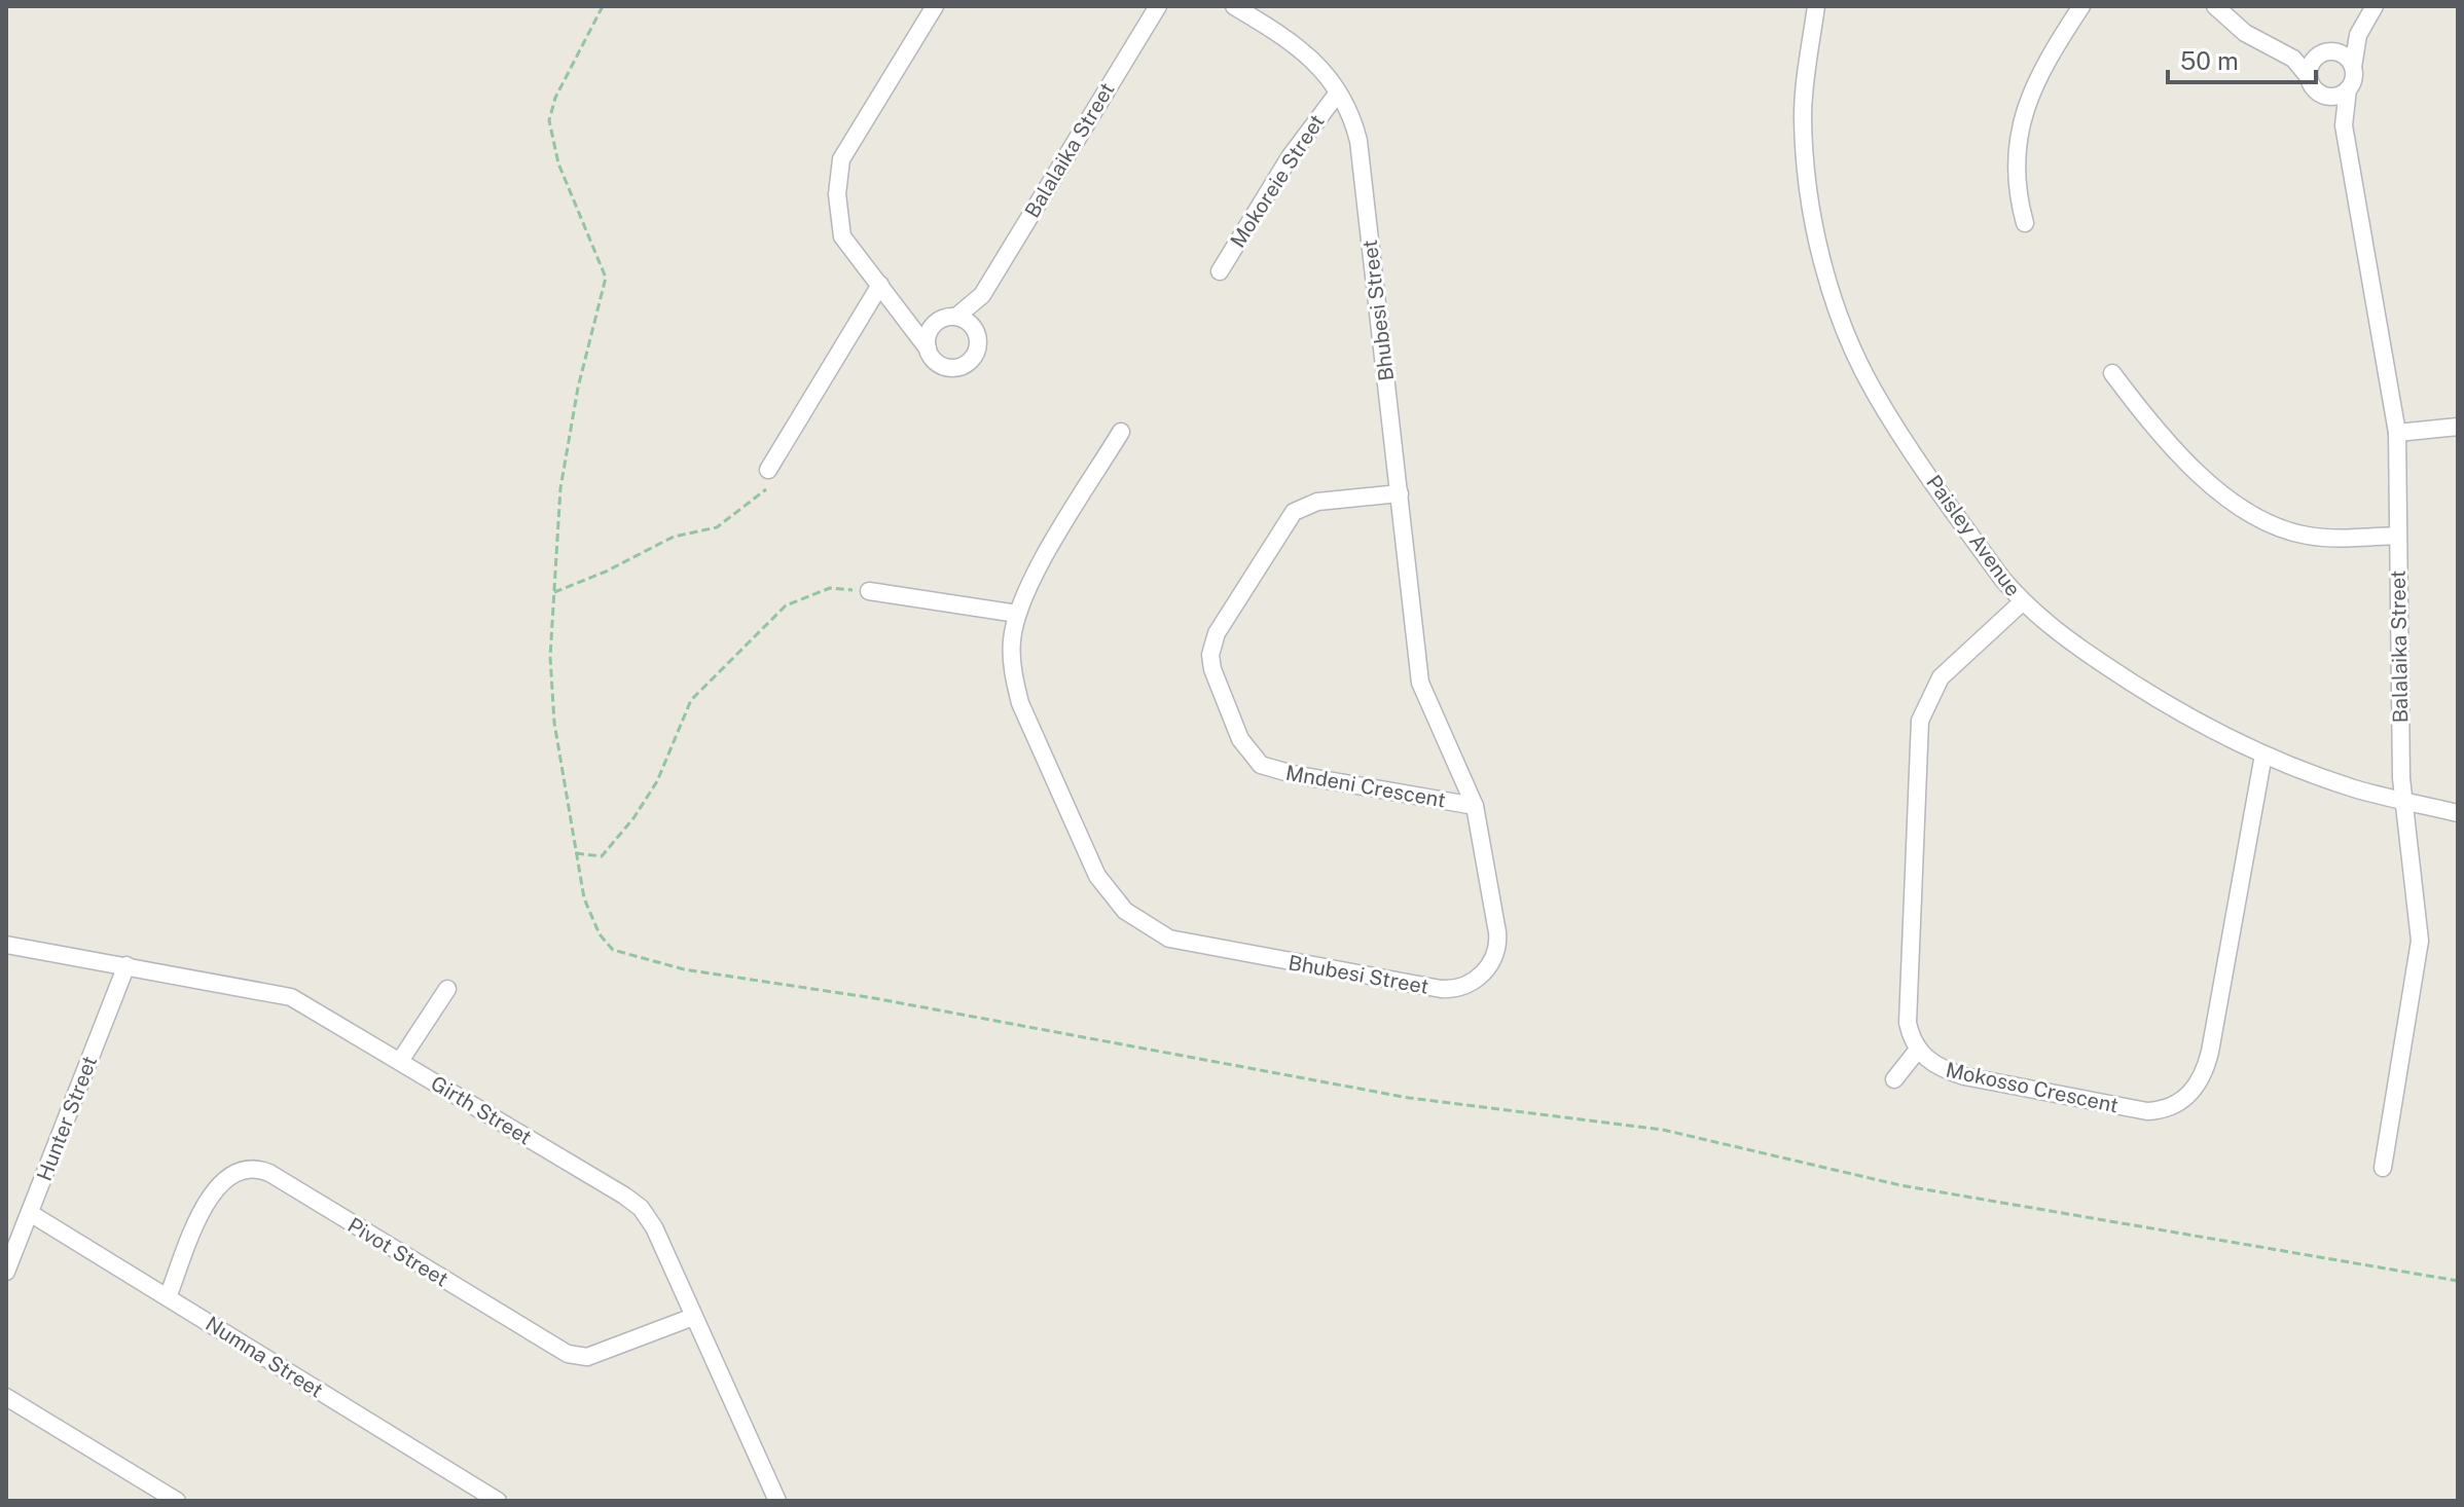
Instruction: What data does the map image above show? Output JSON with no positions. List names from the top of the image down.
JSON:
{
  "streets": {
    "street": [
      "Balalaika Street",
      "Mokoreie Street",
      "Bhubesi Street",
      "Paisley Avenue",
      "Mndeni Crescent",
      "Mokosso Crescent",
      "Girth Street",
      "Hunter Street",
      "Pivot Street",
      "Numna Street"
    ]
  },
  "crossings": [
    ["Balalaika Street", "Paisley Avenue"],
    ["Mokoreie Street", "Bhubesi Street"],
    ["Bhubesi Street", "Mndeni Crescent"],
    ["Paisley Avenue", "Mokosso Crescent"],
    ["Girth Street", "Hunter Street"],
    ["Girth Street", "Pivot Street"],
    ["Hunter Street", "Numna Street"],
    ["Pivot Street", "Numna Street"]
  ],
  "scale_bar": "50 m"
}
